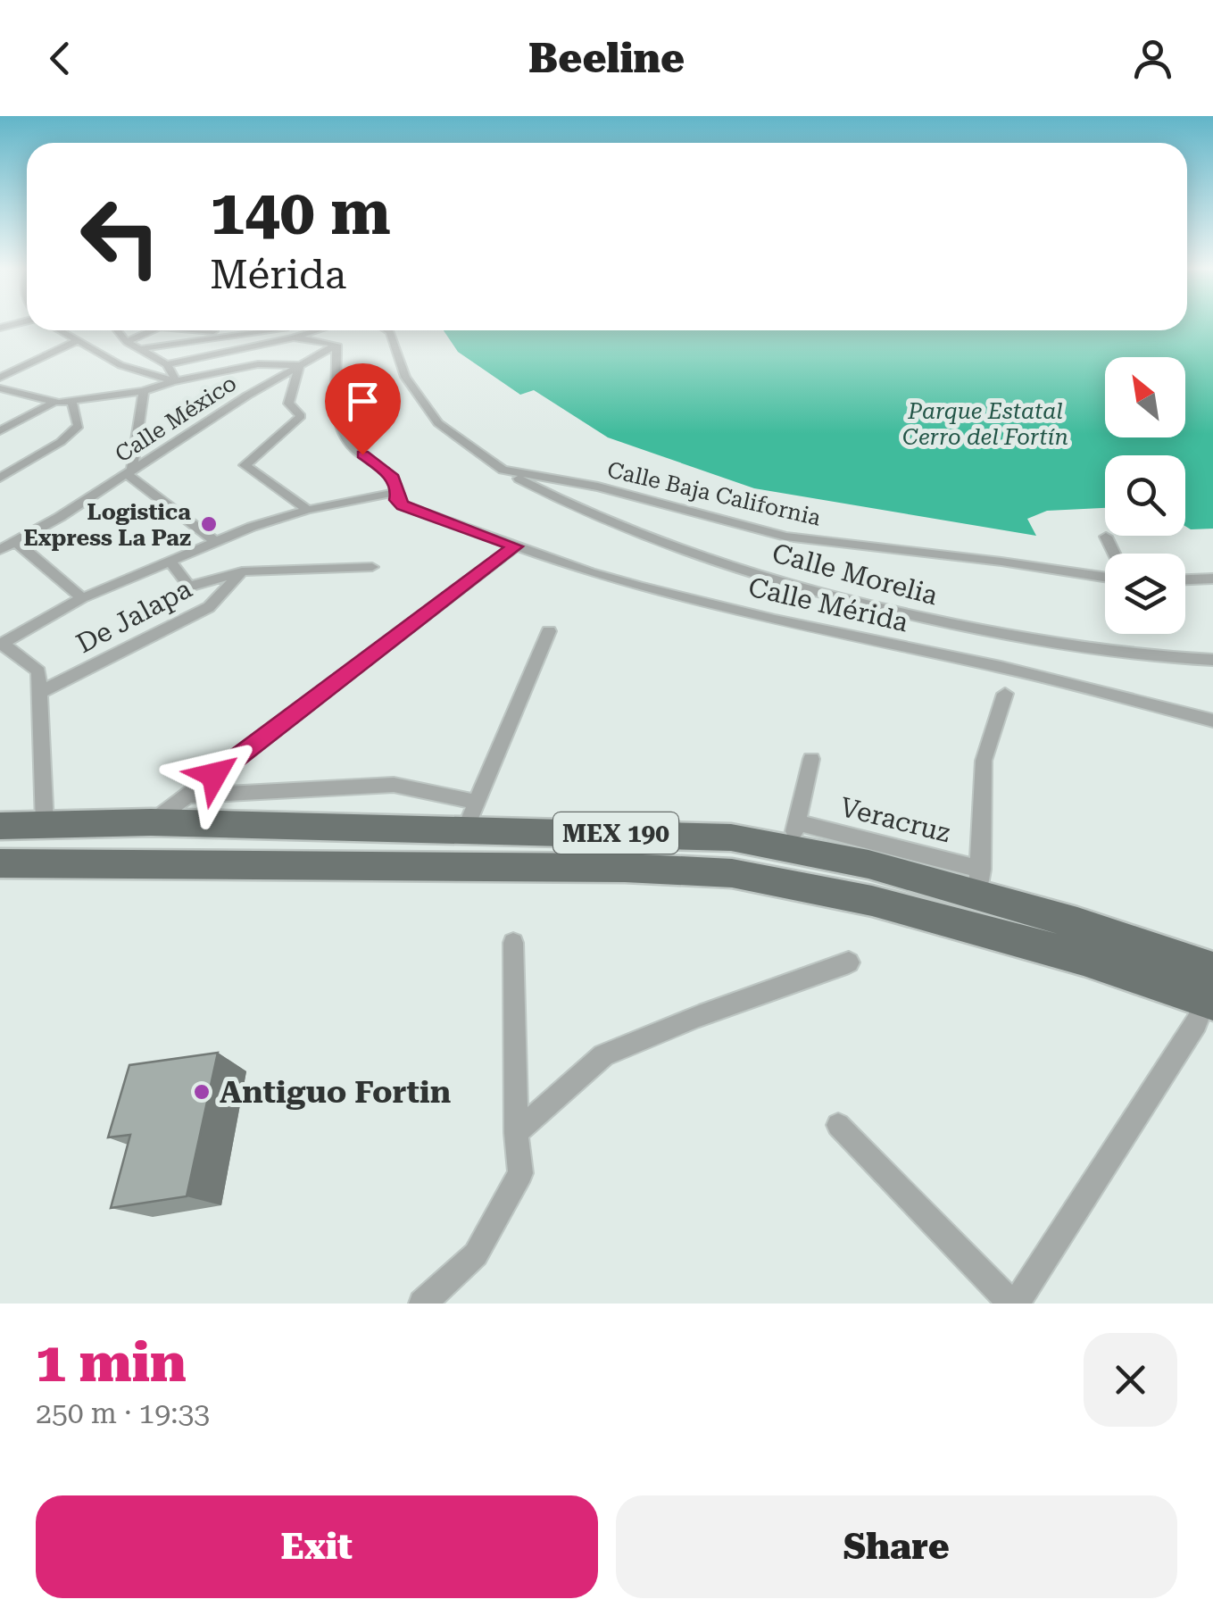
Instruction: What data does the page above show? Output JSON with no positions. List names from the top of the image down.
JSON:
{
  "streets": {
    "main road": ["MEX 190"],
    "street": [
      "Calle México",
      "Calle Baja California",
      "Calle Morelia",
      "Calle Mérida",
      "De Jalapa"
    ]
  },
  "crossings": [
    ["Calle Baja California", "Calle Morelia"]
  ],
  "parks": ["Parque Estatal Cerro del Fortín"],
  "places": ["Logistica Express La Paz", "Antiguo Fortin"],
  "north": "top left",
  "page": {
    "header": "Beeline",
    "turn": ["140 m", "Mérida"],
    "heading": ["1 min", "250 m · 19:33"],
    "buttons": ["Exit", "Share"]
  }
}
